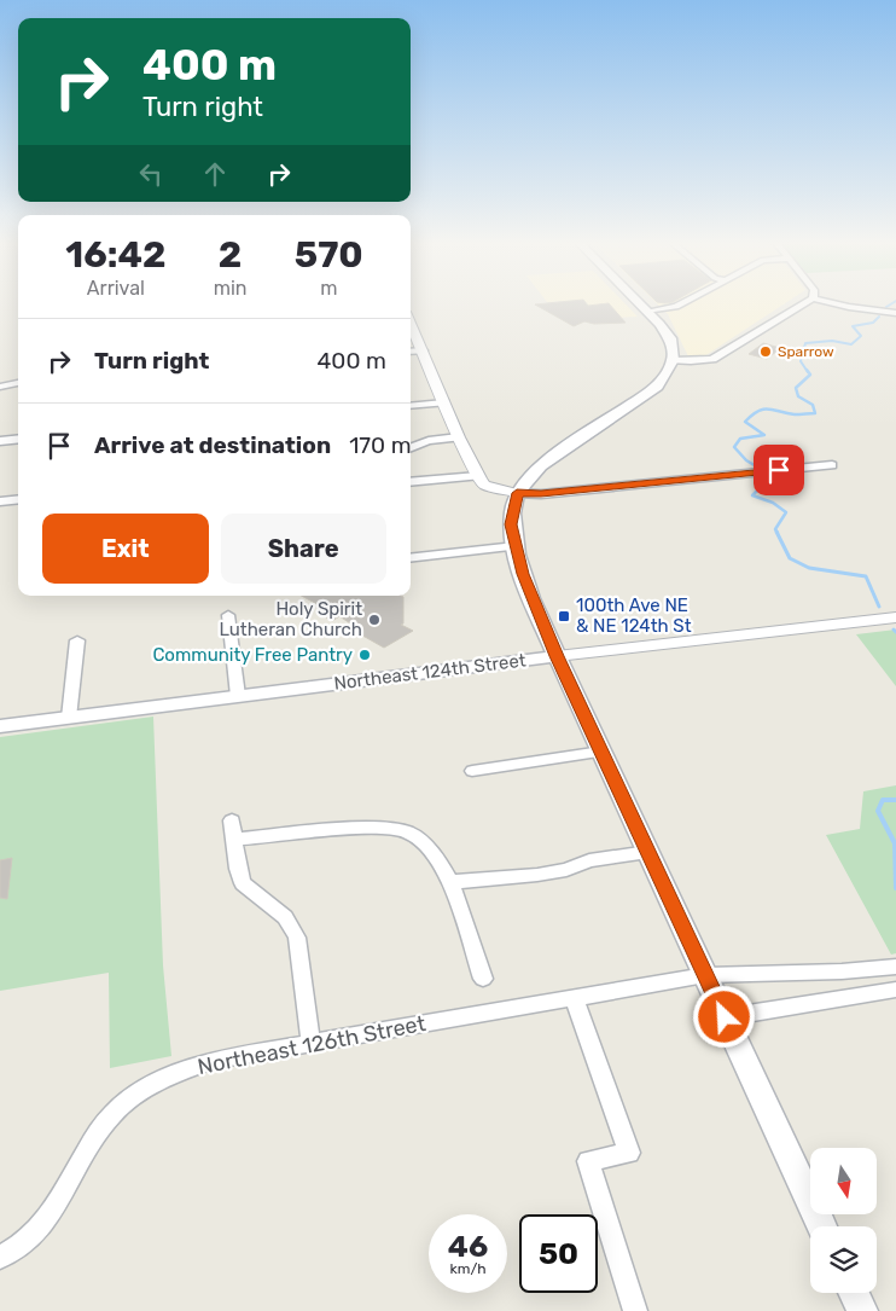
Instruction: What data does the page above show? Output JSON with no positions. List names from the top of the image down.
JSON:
{
  "streets": {
    "main road": ["Northeast 124th Street"],
    "street": ["Northeast 126th Street"]
  },
  "places": {
    "other": ["Sparrow", "Holy Spirit Lutheran Church", "Community Free Pantry"],
    "transit": ["100th Ave NE & NE 124th St"]
  },
  "north": "bottom",
  "page": {
    "turn": ["400 m", "Turn right"],
    "eta": [
      "16:42",
      "Arrival",
      "2",
      "min",
      "570",
      "m"
    ],
    "list": [
      {
        "name": "Turn right",
        "value": "400 m"
      },
      {
        "name": "Arrive at destination",
        "value": "170 m"
      }
    ],
    "buttons": ["Exit", "Share"],
    "speed": "46 km/h",
    "limit": "50"
  }
}
